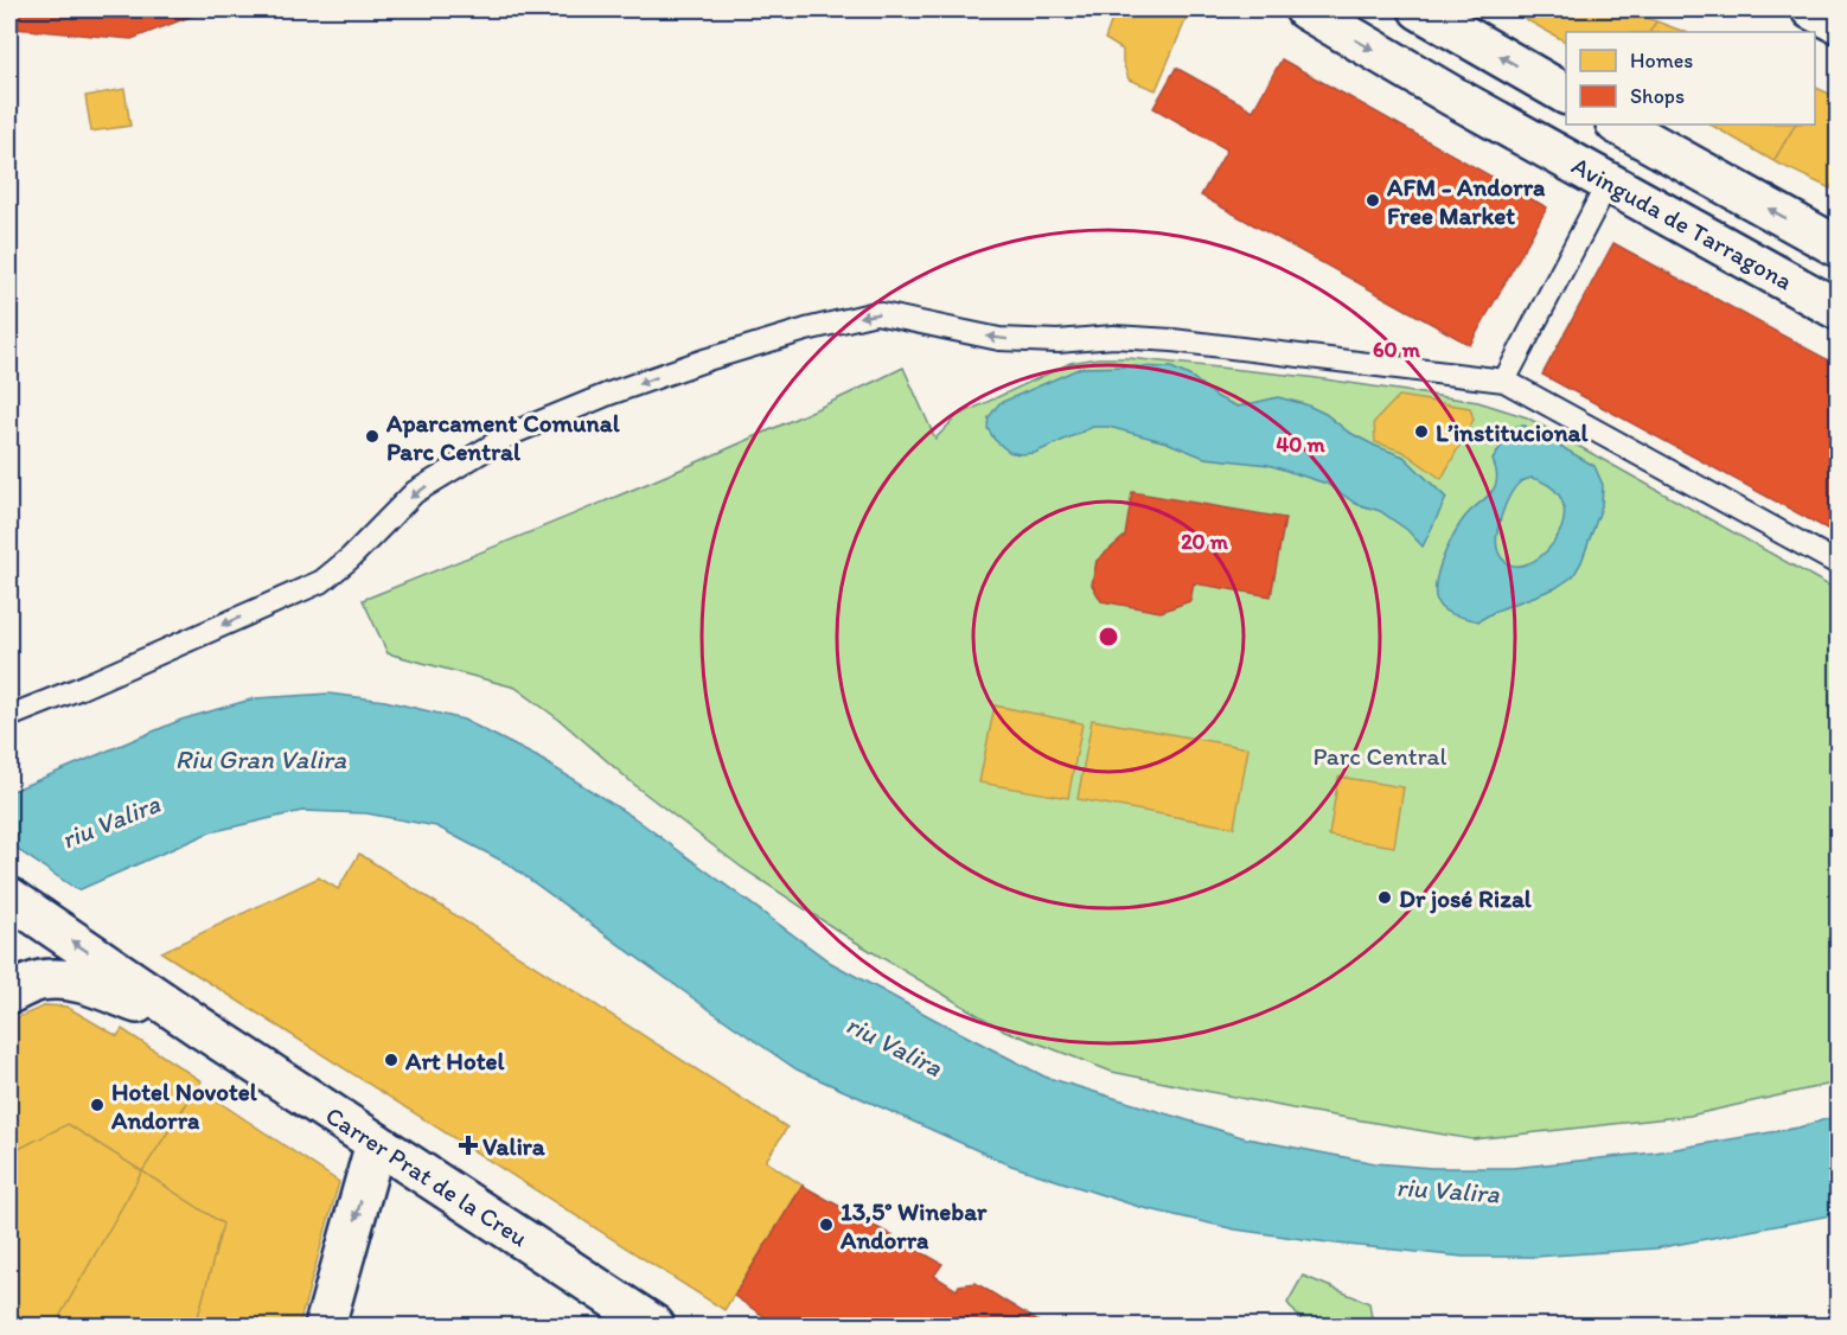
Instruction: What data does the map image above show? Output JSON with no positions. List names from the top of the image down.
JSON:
{
  "streets": {
    "main road": ["Avinguda de Tarragona", "Carrer Prat de la Creu"]
  },
  "water": ["Riu Gran Valira", "riu Valira"],
  "parks": ["Parc Central"],
  "places": {
    "other": [
      "AFM - Andorra Free Market",
      "L’institucional",
      "Aparcament Comunal Parc Central",
      "Dr josé Rizal",
      "Art Hotel",
      "Hotel Novotel Andorra",
      "13,5° Winebar Andorra"
    ],
    "health": ["Valira"]
  },
  "legend": ["Homes", "Shops"],
  "rings": ["60 m", "40 m", "20 m"]
}
